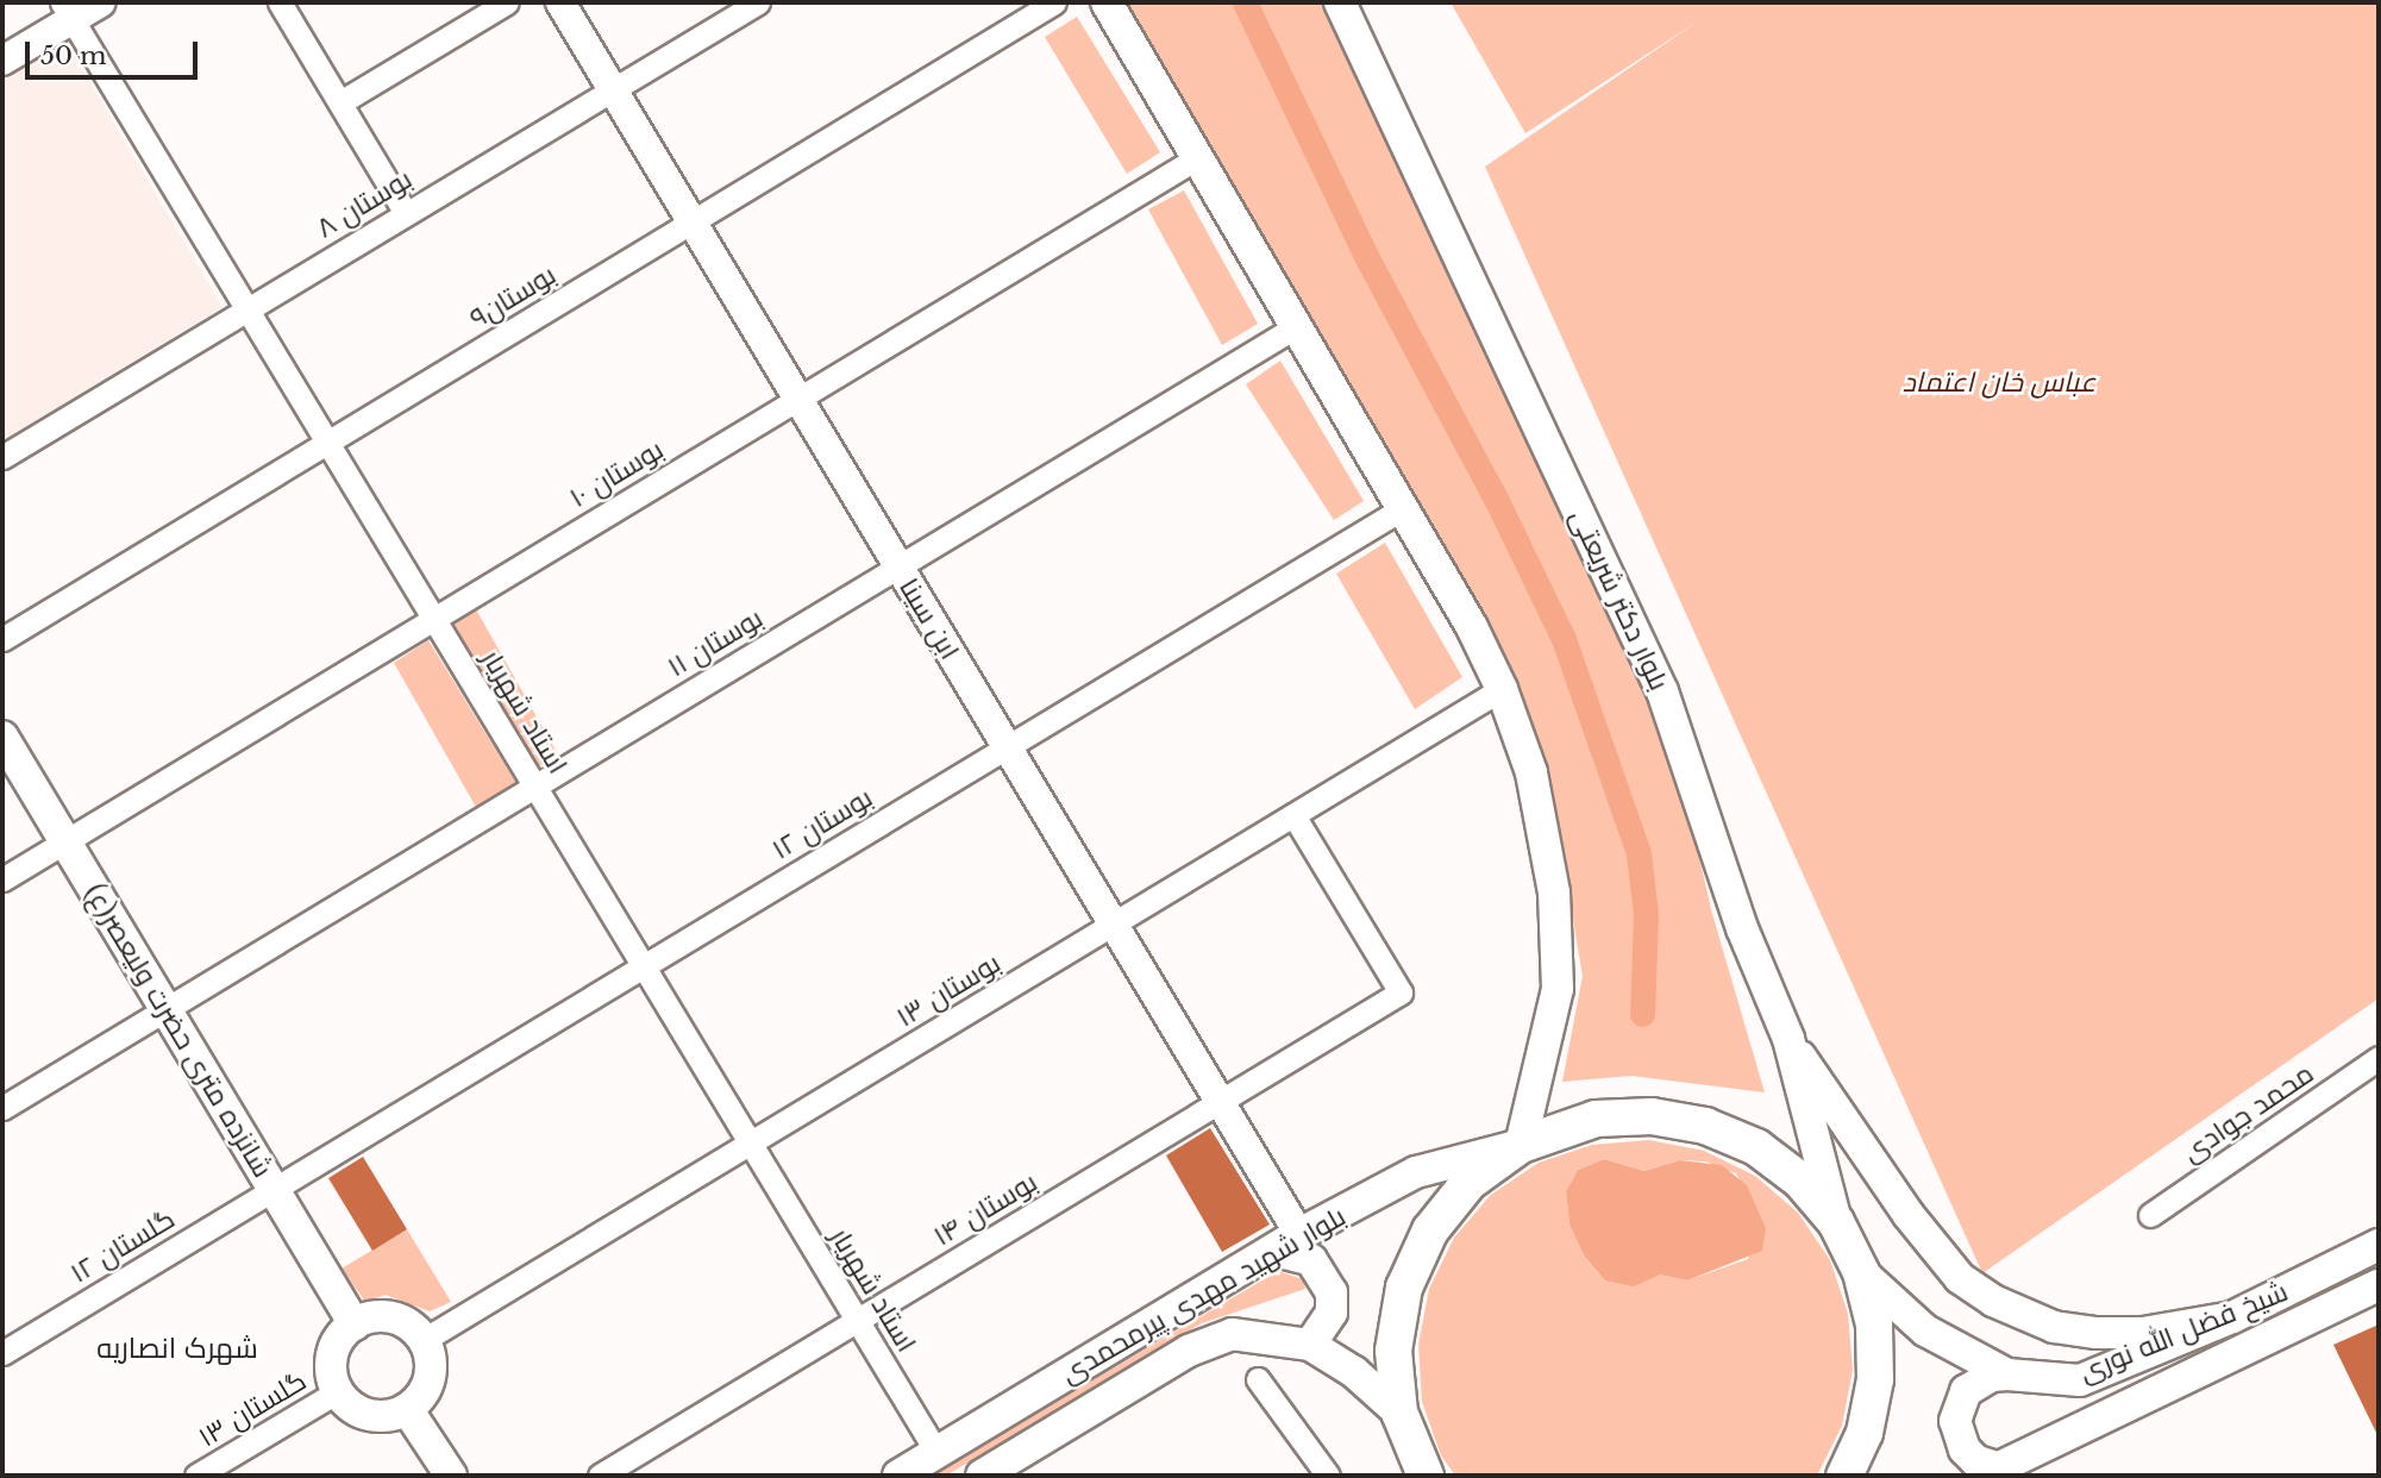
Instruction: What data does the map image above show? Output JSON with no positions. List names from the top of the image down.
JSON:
{
  "streets": {
    "main road": [
      "بلوار دکتر شریعتی",
      "شانزده متری حضرت ولیعصر(ع)",
      "بلوار شهید مهدی پیرمحمدی",
      "شیخ فضل الله نوری"
    ],
    "street": [
      "بوستان ۸",
      "بوستان۹",
      "بوستان ۱۰",
      "ابن سینا",
      "بوستان ۱۱",
      "استاد شهریار",
      "بوستان ۱۲",
      "بوستان ۱۳",
      "محمد جوادی",
      "بوستان ۱۴",
      "گلستان ۱۲",
      "گلستان ۱۳"
    ]
  },
  "crossings": [
    ["بوستان ۸", "ابن سینا"],
    ["بوستان ۸", "استاد شهریار"],
    ["بوستان۹", "ابن سینا"],
    ["بوستان۹", "استاد شهریار"],
    ["بوستان ۱۰", "ابن سینا"],
    ["بوستان ۱۰", "استاد شهریار"],
    ["بوستان ۱۰", "شانزده متری حضرت ولیعصر(ع)"],
    ["ابن سینا", "بوستان ۱۱"],
    ["ابن سینا", "بوستان ۱۲"],
    ["ابن سینا", "بوستان ۱۳"],
    ["ابن سینا", "بوستان ۱۴"],
    ["ابن سینا", "بلوار شهید مهدی پیرمحمدی"],
    ["بوستان ۱۱", "استاد شهریار"],
    ["بوستان ۱۱", "شانزده متری حضرت ولیعصر(ع)"],
    ["استاد شهریار", "بوستان ۱۲"],
    ["استاد شهریار", "بوستان ۱۳"],
    ["استاد شهریار", "بوستان ۱۴"],
    ["استاد شهریار", "بلوار شهید مهدی پیرمحمدی"],
    ["بوستان ۱۲", "شانزده متری حضرت ولیعصر(ع)"],
    ["بوستان ۱۲", "گلستان ۱۲"],
    ["بوستان ۱۳", "شانزده متری حضرت ولیعصر(ع)"],
    ["بوستان ۱۳", "بوستان ۱۴"],
    ["بوستان ۱۳", "گلستان ۱۳"],
    ["شانزده متری حضرت ولیعصر(ع)", "گلستان ۱۲"],
    ["شانزده متری حضرت ولیعصر(ع)", "گلستان ۱۳"]
  ],
  "districts": ["شهرک انصاریه"],
  "parks": ["عباس خان اعتماد"],
  "scale_bar": "50 m"
}
